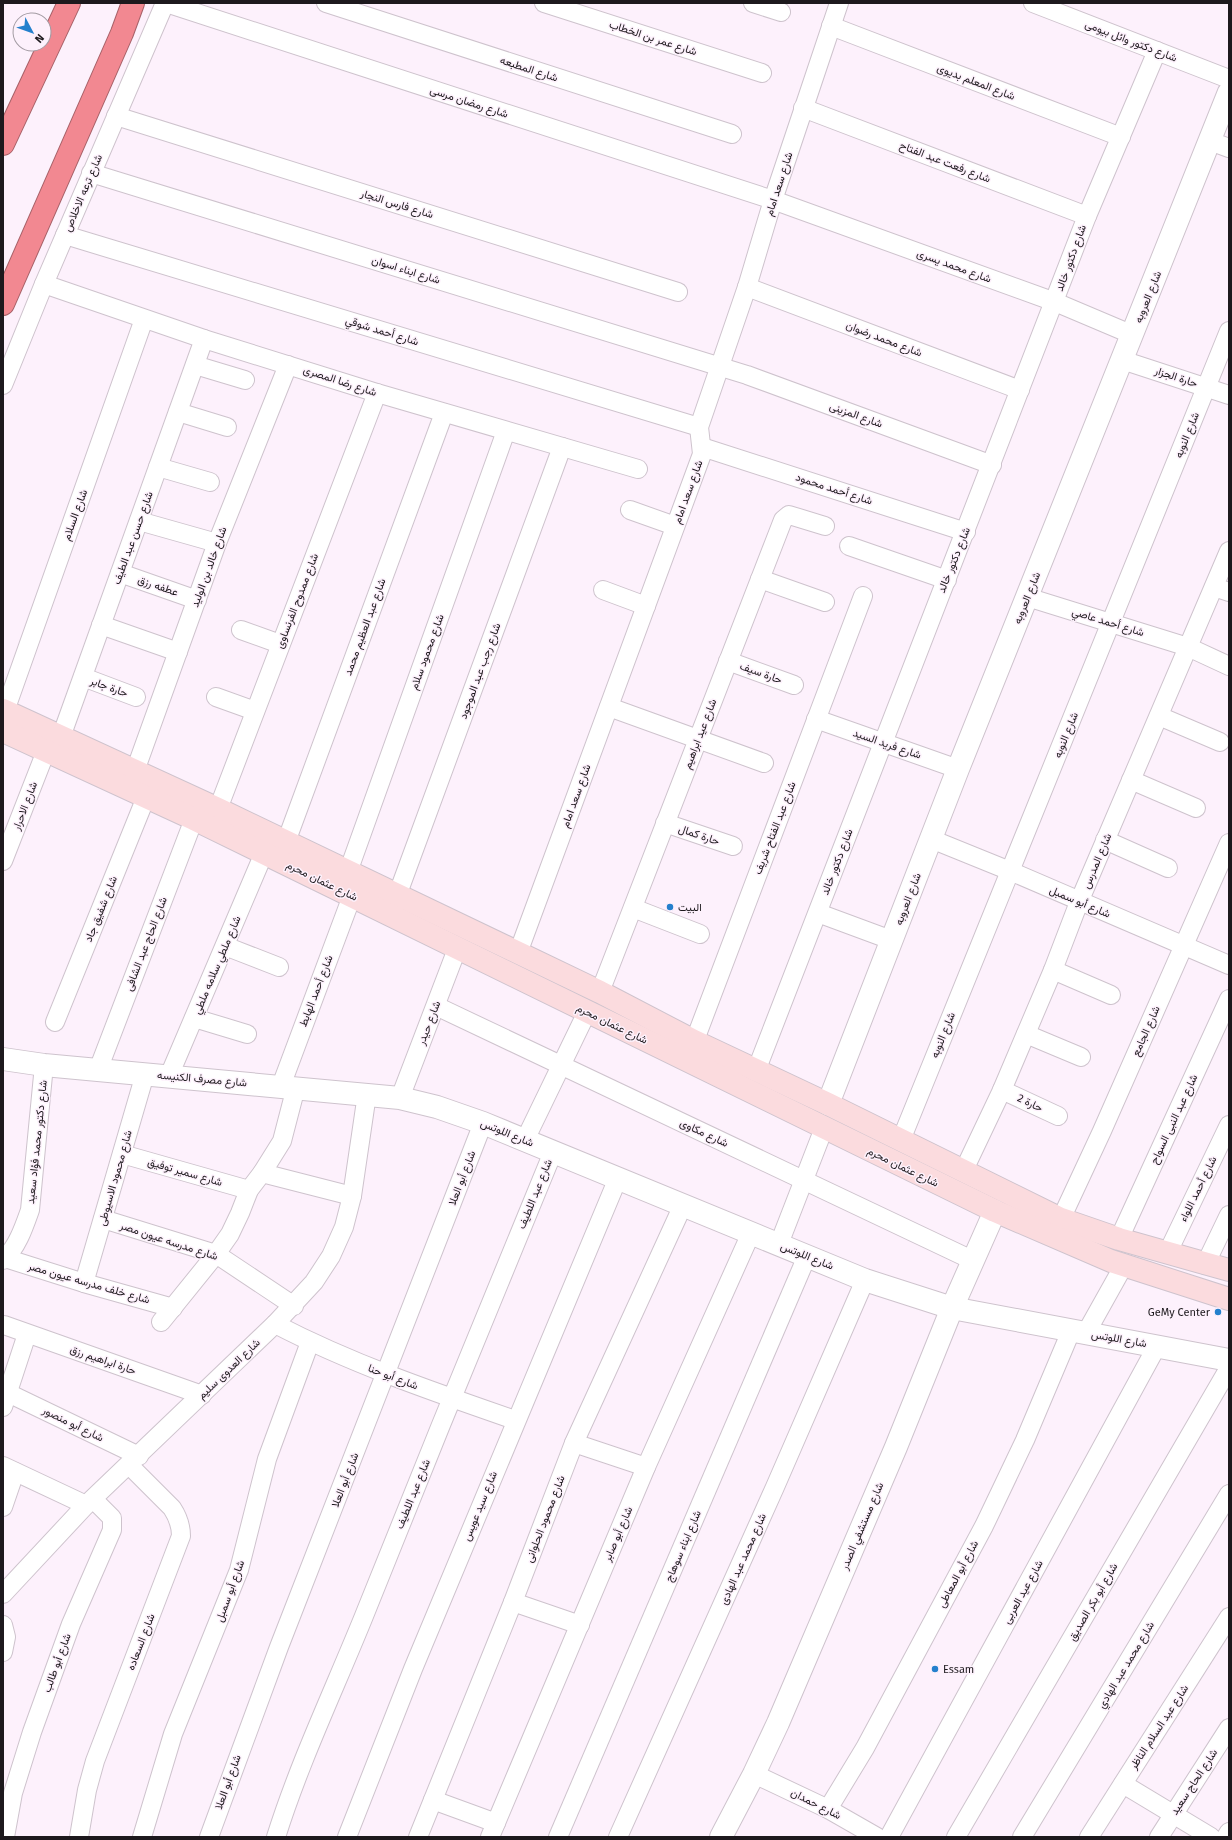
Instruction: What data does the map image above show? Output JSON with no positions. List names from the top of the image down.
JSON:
{
  "streets": {
    "main road": ["شارع عثمان محرم"],
    "street": [
      "شارع عمر بن الخطاب",
      "شارع دكتور وائل بيومى",
      "شارع المطبعه",
      "شارع المعلم بديوى",
      "شارع رمضان مرسى",
      "شارع رفعت عبد الفتاح",
      "شارع سعد امام",
      "شارع ترعه الاخلاص",
      "شارع فارس النجار",
      "شارع دكتور خالد",
      "شارع محمد يسرى",
      "شارع ابناء اسوان",
      "شارع العروبه",
      "شارع أحمد شوقي",
      "شارع محمد رضوان",
      "حارة الجزار",
      "شارع رضا المصرى",
      "شارع المزينى",
      "شارع النوبه",
      "شارع أحمد محمود",
      "شارع السلام",
      "شارع حسن عبد الطيف",
      "شارع خالد بن الوليد",
      "عطفه رزق",
      "شارع ممدوح الفرنساوى",
      "شارع أحمد عاصي",
      "شارع عبد العظيم محمد",
      "شارع محمود سلام",
      "شارع رجب عبد الموجود",
      "حارة سيف",
      "حارة جابر",
      "شارع عيد ابراهيم",
      "شارع فريد السيد",
      "شارع الاحرار",
      "شارع عبد الفتاح شريف",
      "حارة كمال",
      "شارع المدرس",
      "شارع أبو سمبل",
      "شارع شفيق جاد",
      "شارع الحاج عبد الشافى",
      "شارع ملطي سلامه ملطي",
      "شارع أحمد الهابط",
      "شارع حيدر",
      "شارع الجامع",
      "شارع مصرف الكنيسه",
      "حارة 2",
      "شارع عبد النبى السواح",
      "شارع اللوتس",
      "شارع مكاوى",
      "شارع دكتور محمد فؤاد سعيد",
      "شارع سمير توفيق",
      "شارع محمود الاسيوطى",
      "شارع أبو العلا",
      "شارع أحمد اللواء",
      "شارع عبد اللطيف",
      "شارع مدرسه عيون مصر",
      "شارع خلف مدرسه عيون مصر",
      "حارة ابراهيم رزق",
      "شارع العدوى سليم",
      "شارع أبو حنا",
      "شارع أبو منصور",
      "شارع سيد عويس",
      "شارع محمود الحلوانى",
      "شارع مستشفي الصدر",
      "شارع أبو صابر",
      "شارع ابناء سوهاج",
      "شارع محمد عبد الهادى",
      "شارع أبو المعاطى",
      "شارع عيد العربى",
      "شارع أبو بكر الصديق",
      "شارع السعاده",
      "شارع أبو طالب",
      "شارع محمد عبد الهادي",
      "شارع عبد السلام الناظر",
      "شارع الحاج سعيد",
      "شارع حمدان"
    ]
  },
  "crossings": [
    ["شارع دكتور وائل بيومى", "شارع دكتور خالد"],
    ["شارع المعلم بديوى", "شارع سعد امام"],
    ["شارع المعلم بديوى", "شارع دكتور خالد"],
    ["شارع رمضان مرسى", "شارع سعد امام"],
    ["شارع رمضان مرسى", "شارع ترعه الاخلاص"],
    ["شارع رمضان مرسى", "شارع محمد يسرى"],
    ["شارع رفعت عبد الفتاح", "شارع سعد امام"],
    ["شارع رفعت عبد الفتاح", "شارع دكتور خالد"],
    ["شارع سعد امام", "شارع محمد يسرى"],
    ["شارع سعد امام", "شارع ابناء اسوان"],
    ["شارع سعد امام", "شارع أحمد شوقي"],
    ["شارع سعد امام", "شارع محمد رضوان"],
    ["شارع سعد امام", "شارع المزينى"],
    ["شارع سعد امام", "شارع أحمد محمود"],
    ["شارع سعد امام", "شارع عثمان محرم"],
    ["شارع ترعه الاخلاص", "شارع فارس النجار"],
    ["شارع ترعه الاخلاص", "شارع ابناء اسوان"],
    ["شارع ترعه الاخلاص", "شارع أحمد شوقي"],
    ["شارع ترعه الاخلاص", "شارع رضا المصرى"],
    ["شارع دكتور خالد", "شارع محمد يسرى"],
    ["شارع دكتور خالد", "شارع محمد رضوان"],
    ["شارع دكتور خالد", "شارع المزينى"],
    ["شارع دكتور خالد", "شارع أحمد محمود"],
    ["شارع دكتور خالد", "شارع فريد السيد"],
    ["شارع دكتور خالد", "شارع عثمان محرم"],
    ["شارع محمد يسرى", "شارع العروبه"],
    ["شارع ابناء اسوان", "شارع المزينى"],
    ["شارع العروبه", "حارة الجزار"],
    ["شارع العروبه", "شارع أحمد عاصي"],
    ["شارع العروبه", "شارع فريد السيد"],
    ["شارع العروبه", "شارع عثمان محرم"],
    ["شارع العروبه", "شارع أبو سمبل"],
    ["حارة الجزار", "شارع النوبه"],
    ["شارع رضا المصرى", "شارع السلام"],
    ["شارع رضا المصرى", "شارع حسن عبد الطيف"],
    ["شارع رضا المصرى", "شارع خالد بن الوليد"],
    ["شارع رضا المصرى", "شارع ممدوح الفرنساوى"],
    ["شارع رضا المصرى", "شارع عبد العظيم محمد"],
    ["شارع رضا المصرى", "شارع محمود سلام"],
    ["شارع رضا المصرى", "شارع رجب عبد الموجود"],
    ["شارع النوبه", "شارع أحمد عاصي"],
    ["شارع النوبه", "شارع عثمان محرم"],
    ["شارع النوبه", "شارع أبو سمبل"],
    ["شارع السلام", "شارع عثمان محرم"],
    ["شارع حسن عبد الطيف", "عطفه رزق"],
    ["شارع حسن عبد الطيف", "حارة جابر"],
    ["شارع حسن عبد الطيف", "شارع الاحرار"],
    ["شارع حسن عبد الطيف", "شارع عثمان محرم"],
    ["شارع خالد بن الوليد", "عطفه رزق"],
    ["شارع خالد بن الوليد", "شارع عثمان محرم"],
    ["شارع ممدوح الفرنساوى", "شارع عثمان محرم"],
    ["شارع أحمد عاصي", "شارع المدرس"],
    ["شارع عبد العظيم محمد", "شارع عثمان محرم"],
    ["شارع محمود سلام", "شارع عثمان محرم"],
    ["شارع رجب عبد الموجود", "شارع عثمان محرم"],
    ["حارة سيف", "شارع عيد ابراهيم"],
    ["شارع عيد ابراهيم", "حارة كمال"],
    ["شارع عيد ابراهيم", "شارع عثمان محرم"],
    ["شارع فريد السيد", "شارع عبد الفتاح شريف"],
    ["شارع الاحرار", "شارع عثمان محرم"],
    ["شارع عبد الفتاح شريف", "شارع عثمان محرم"],
    ["شارع المدرس", "شارع عثمان محرم"],
    ["شارع المدرس", "شارع أبو سمبل"],
    ["شارع المدرس", "حارة 2"],
    ["شارع عثمان محرم", "شارع شفيق جاد"],
    ["شارع عثمان محرم", "شارع الحاج عبد الشافى"],
    ["شارع عثمان محرم", "شارع ملطي سلامه ملطي"],
    ["شارع عثمان محرم", "شارع أحمد الهابط"],
    ["شارع عثمان محرم", "شارع حيدر"],
    ["شارع عثمان محرم", "شارع الجامع"],
    ["شارع عثمان محرم", "شارع عبد النبى السواح"],
    ["شارع عثمان محرم", "شارع أحمد اللواء"],
    ["شارع عثمان محرم", "شارع مستشفي الصدر"],
    ["شارع عثمان محرم", "شارع أبو المعاطى"],
    ["شارع أبو سمبل", "شارع الجامع"],
    ["شارع أبو سمبل", "شارع أبو حنا"],
    ["شارع الحاج عبد الشافى", "شارع مصرف الكنيسه"],
    ["شارع ملطي سلامه ملطي", "شارع مصرف الكنيسه"],
    ["شارع أحمد الهابط", "شارع مصرف الكنيسه"],
    ["شارع أحمد الهابط", "شارع سمير توفيق"],
    ["شارع أحمد الهابط", "شارع مدرسه عيون مصر"],
    ["شارع أحمد الهابط", "شارع خلف مدرسه عيون مصر"],
    ["شارع حيدر", "شارع مصرف الكنيسه"],
    ["شارع حيدر", "شارع اللوتس"],
    ["شارع حيدر", "شارع مكاوى"],
    ["شارع مصرف الكنيسه", "شارع اللوتس"],
    ["شارع مصرف الكنيسه", "شارع دكتور محمد فؤاد سعيد"],
    ["شارع مصرف الكنيسه", "شارع محمود الاسيوطى"],
    ["شارع مصرف الكنيسه", "شارع العدوى سليم"],
    ["شارع اللوتس", "شارع أبو العلا"],
    ["شارع اللوتس", "شارع عبد اللطيف"],
    ["شارع اللوتس", "شارع سيد عويس"],
    ["شارع اللوتس", "شارع محمود الحلوانى"],
    ["شارع اللوتس", "شارع مستشفي الصدر"],
    ["شارع اللوتس", "شارع أبو صابر"],
    ["شارع اللوتس", "شارع ابناء سوهاج"],
    ["شارع اللوتس", "شارع محمد عبد الهادى"],
    ["شارع اللوتس", "شارع أبو المعاطى"],
    ["شارع اللوتس", "شارع عيد العربى"],
    ["شارع مكاوى", "شارع مستشفي الصدر"],
    ["شارع دكتور محمد فؤاد سعيد", "شارع خلف مدرسه عيون مصر"],
    ["شارع سمير توفيق", "شارع محمود الاسيوطى"],
    ["شارع محمود الاسيوطى", "شارع مدرسه عيون مصر"],
    ["شارع محمود الاسيوطى", "شارع خلف مدرسه عيون مصر"],
    ["شارع أبو العلا", "شارع أبو حنا"],
    ["شارع عبد اللطيف", "شارع أبو حنا"],
    ["شارع مدرسه عيون مصر", "شارع العدوى سليم"],
    ["حارة ابراهيم رزق", "شارع العدوى سليم"],
    ["شارع العدوى سليم", "شارع أبو حنا"],
    ["شارع العدوى سليم", "شارع أبو منصور"],
    ["شارع العدوى سليم", "شارع السعاده"],
    ["شارع العدوى سليم", "شارع أبو طالب"],
    ["شارع أبو حنا", "شارع سيد عويس"],
    ["شارع أبو منصور", "شارع السعاده"],
    ["شارع مستشفي الصدر", "شارع حمدان"],
    ["شارع أبو المعاطى", "شارع حمدان"]
  ],
  "places": ["البيت", "GeMy Center", "Essam"],
  "north": "bottom right"
}
